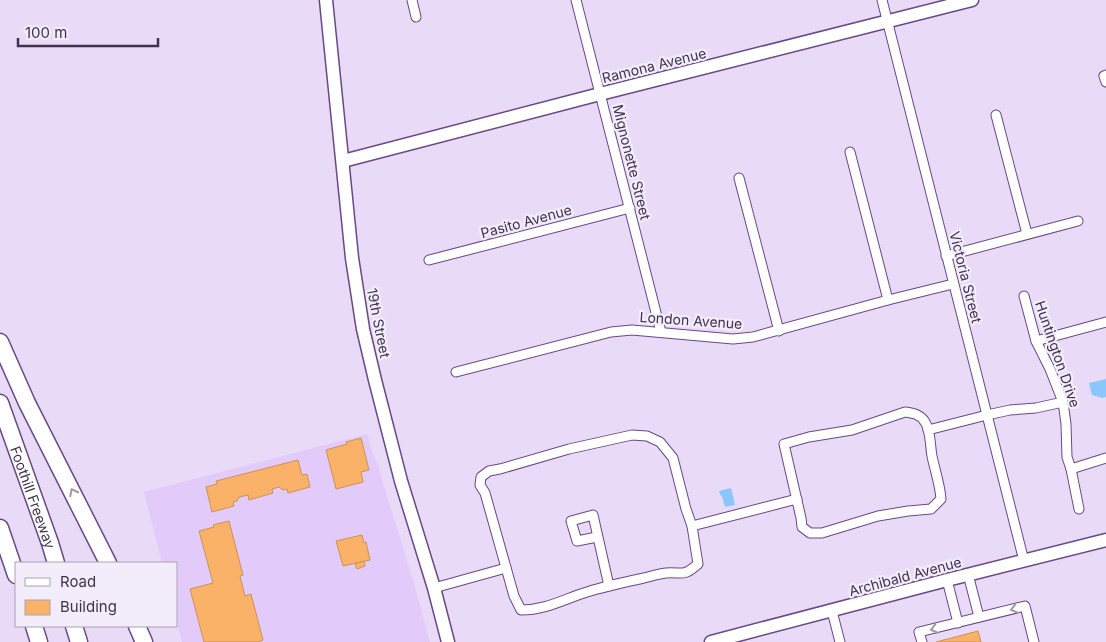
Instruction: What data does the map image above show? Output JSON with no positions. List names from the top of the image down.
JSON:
{
  "streets": {
    "highway": ["Foothill Freeway"],
    "main road": ["Ramona Avenue", "19th Street", "Archibald Avenue"],
    "street": [
      "Mignonette Street",
      "Pasito Avenue",
      "Victoria Street",
      "London Avenue",
      "Huntington Drive"
    ]
  },
  "crossings": [
    ["Ramona Avenue", "Mignonette Street"],
    ["Ramona Avenue", "Victoria Street"],
    ["Ramona Avenue", "19th Street"],
    ["Mignonette Street", "Pasito Avenue"],
    ["Mignonette Street", "London Avenue"],
    ["Victoria Street", "London Avenue"],
    ["Victoria Street", "Archibald Avenue"]
  ],
  "legend": ["Road", "Building"],
  "scale_bar": "100 m"
}
